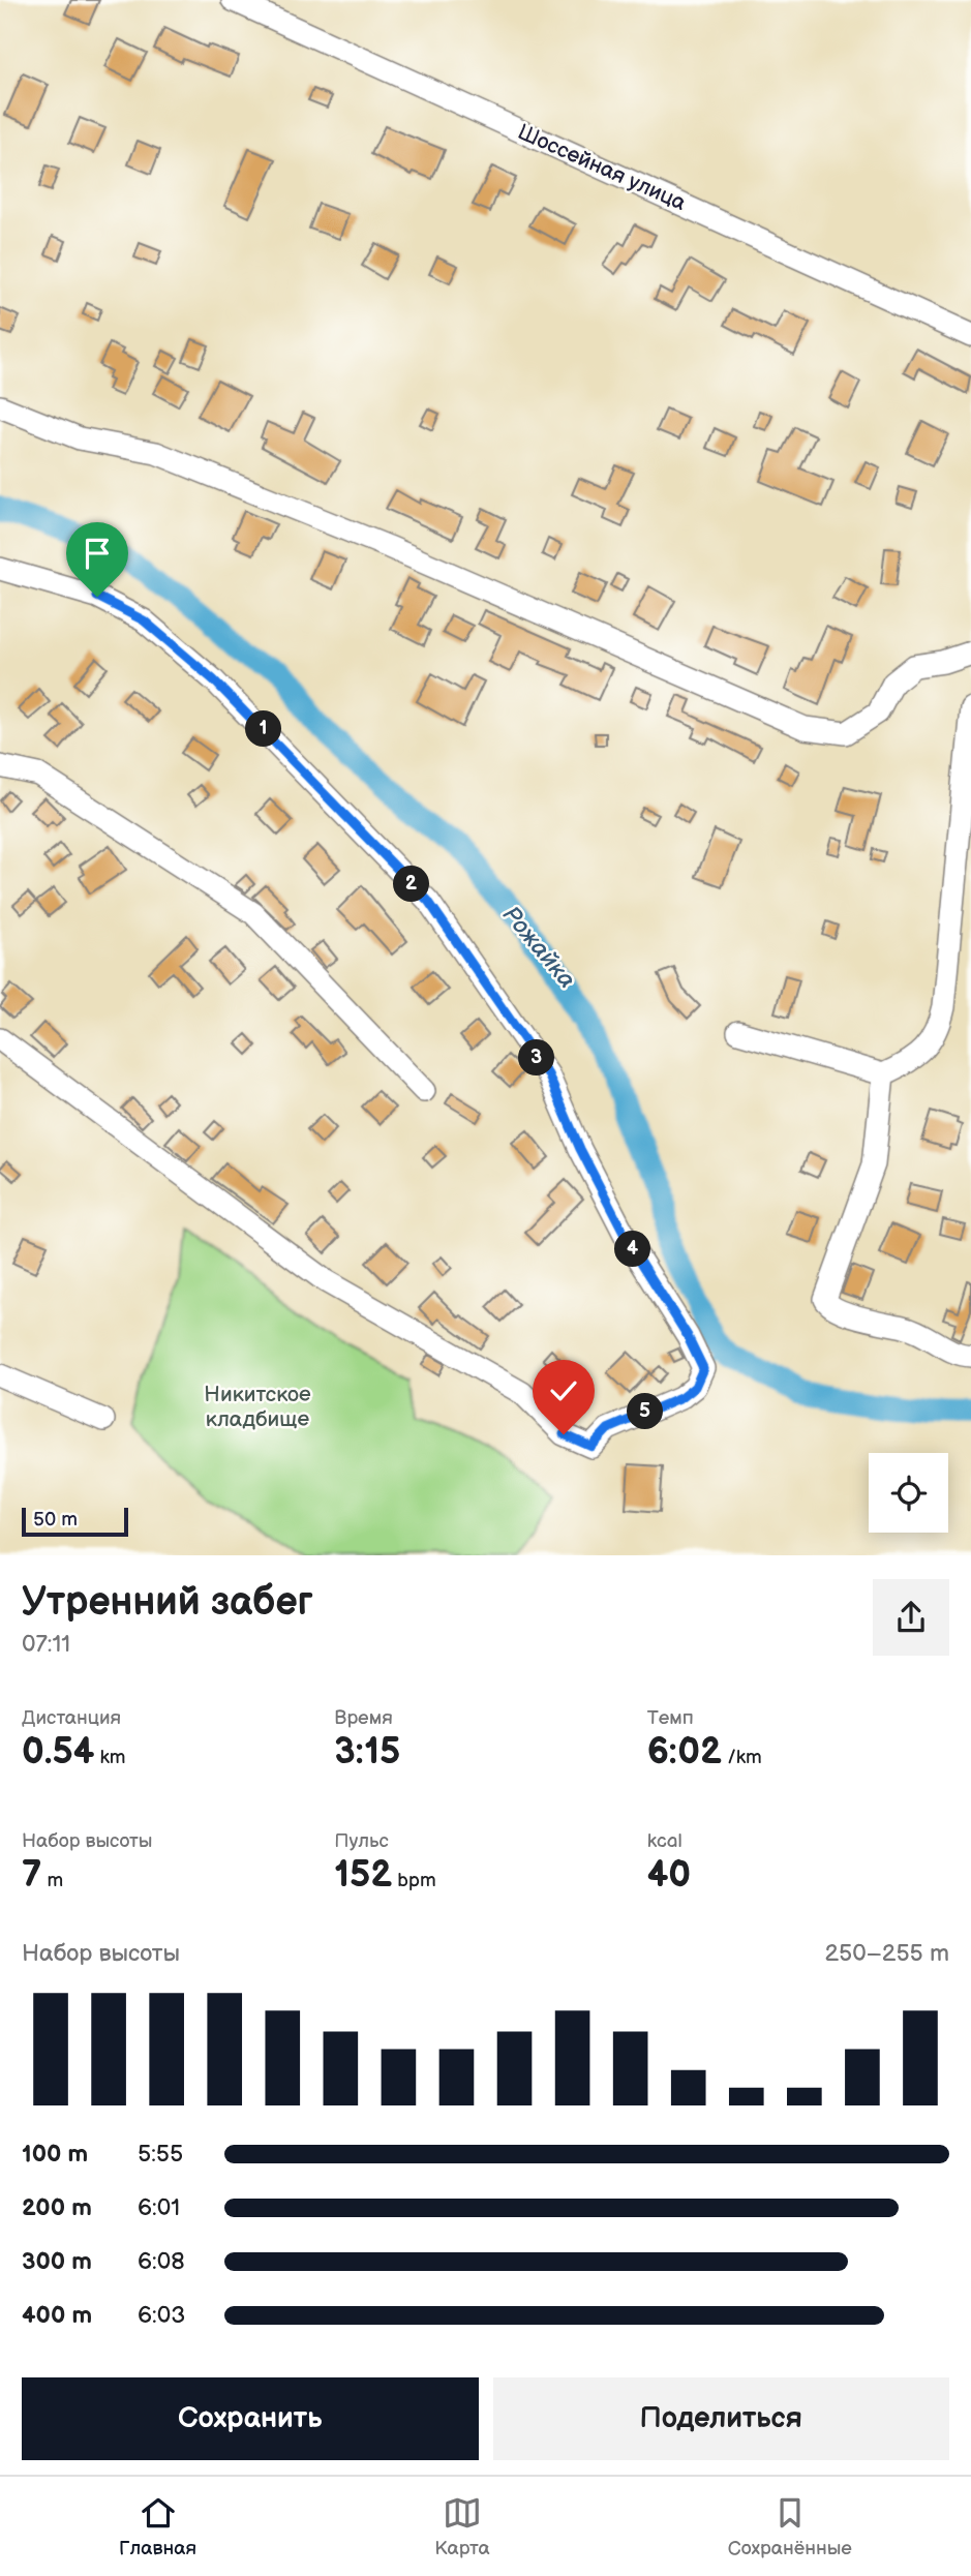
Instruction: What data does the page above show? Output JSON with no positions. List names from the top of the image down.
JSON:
{
  "streets": {
    "street": ["Шоссейная улица"]
  },
  "water": ["Рожайка"],
  "parks": ["Никитское кладбище"],
  "scale_bar": "50 m",
  "page": {
    "pins": [
      "1",
      "2",
      "3",
      "4",
      "5"
    ],
    "scale": "50 m",
    "heading": ["Утренний забег", "07:11"],
    "stats": [
      ["Дистанция", "0.54 km"],
      ["Время", "3:15"],
      ["Темп", "6:02 /km"],
      ["Набор высоты", "7 m"],
      ["Пульс", "152 bpm"],
      ["kcal", "40"]
    ],
    "chart": ["Набор высоты", "250–255 m"],
    "list": [
      {
        "name": "100 m",
        "note": "5:55"
      },
      {
        "name": "200 m",
        "note": "6:01"
      },
      {
        "name": "300 m",
        "note": "6:08"
      },
      {
        "name": "400 m",
        "note": "6:03"
      }
    ],
    "buttons": ["Сохранить", "Поделиться"],
    "tabs": ["Главная", "Карта", "Сохранённые"]
  }
}
